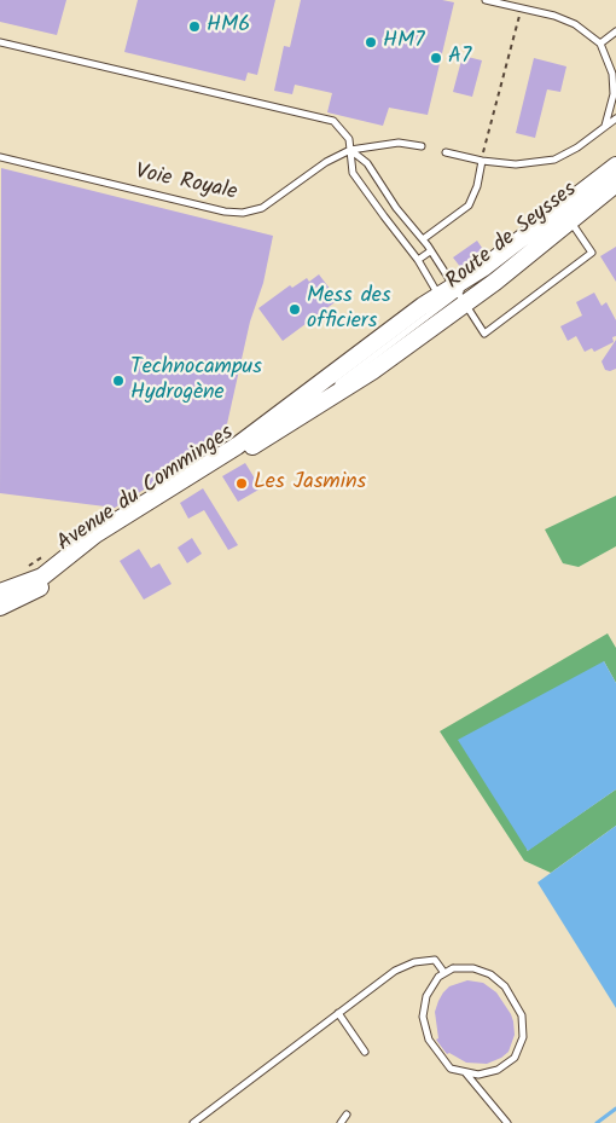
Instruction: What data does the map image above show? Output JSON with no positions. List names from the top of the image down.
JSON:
{
  "streets": {
    "main road": ["Route de Seysses", "Avenue du Comminges"],
    "lane": ["Voie Royale"]
  },
  "crossings": [
    ["Route de Seysses", "Avenue du Comminges"]
  ],
  "places": [
    "HM6",
    "HM7",
    "A7",
    "Mess des officiers",
    "Technocampus Hydrogène",
    "Les Jasmins"
  ]
}
